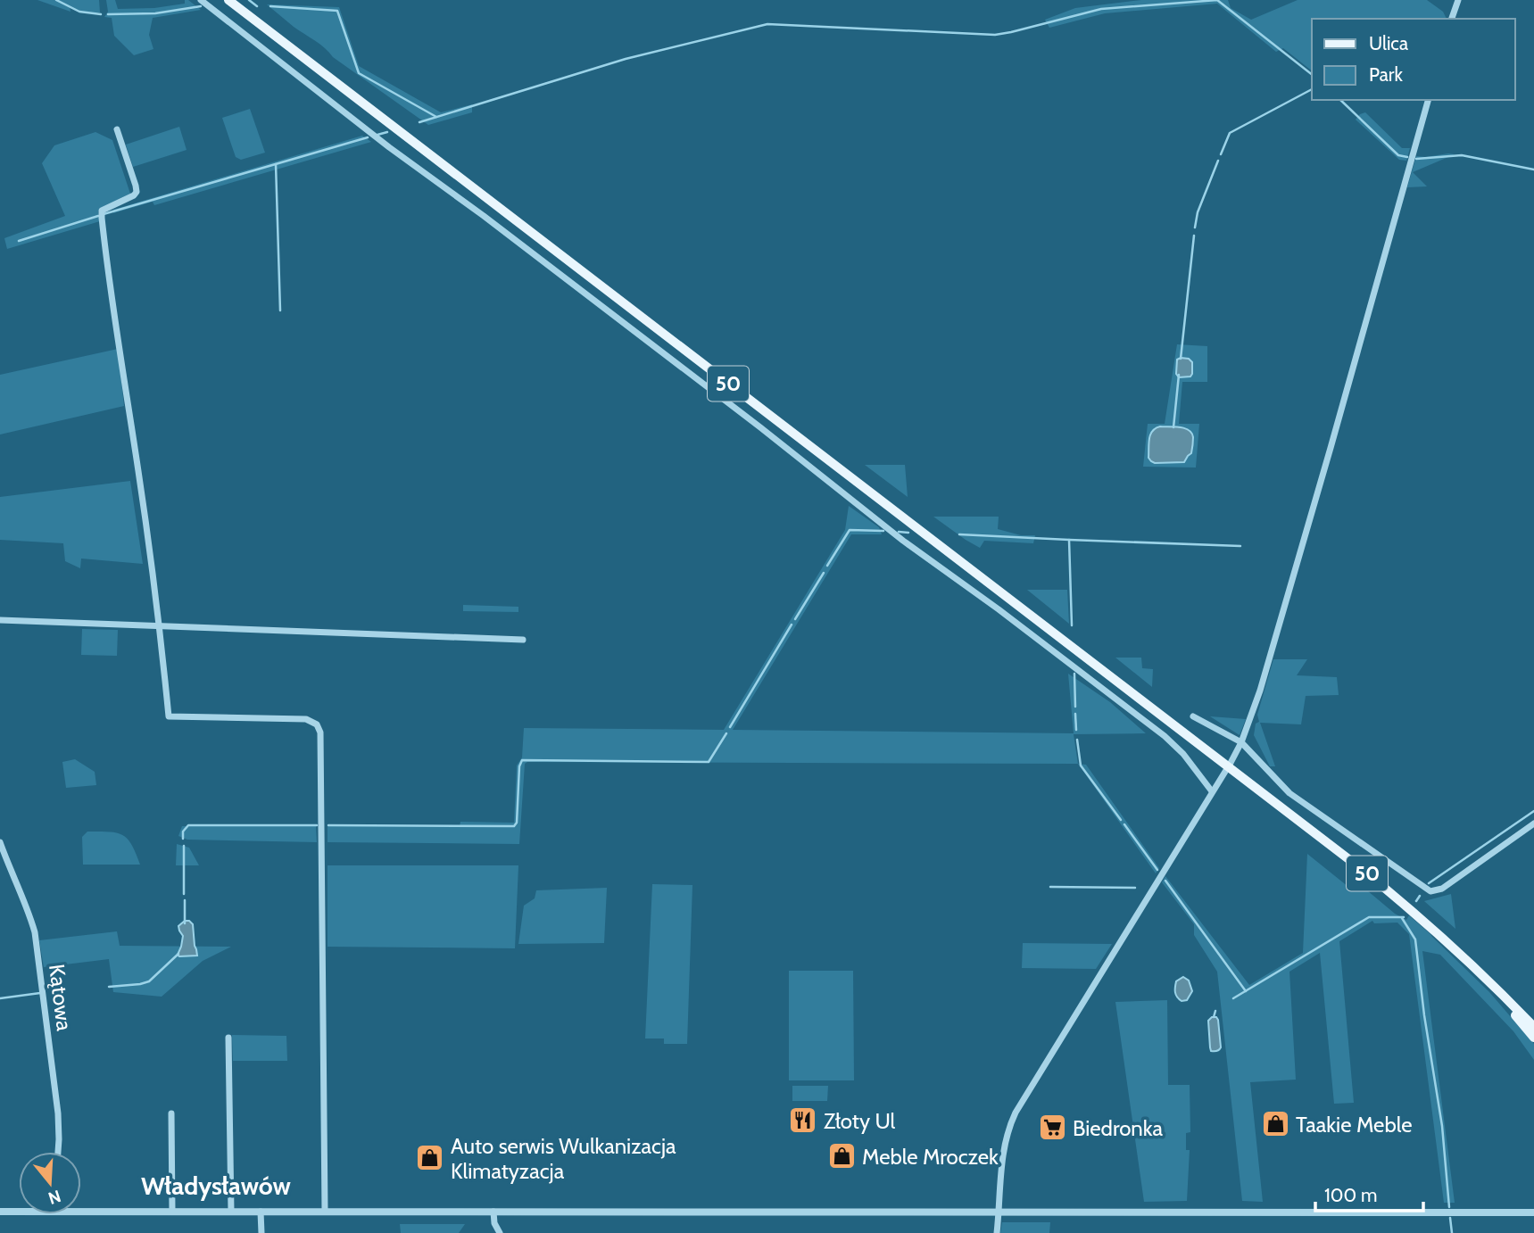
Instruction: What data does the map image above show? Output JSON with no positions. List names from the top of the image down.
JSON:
{
  "streets": {
    "main road": ["50"],
    "street": ["Kątowa"]
  },
  "districts": ["Władysławów"],
  "places": {
    "restaurant": ["Złoty Ul"],
    "shop": ["Taakie Meble", "Meble Mroczek", "Auto serwis Wulkanizacja Klimatyzacja"],
    "supermarket": ["Biedronka"]
  },
  "legend": ["Ulica", "Park"],
  "scale_bar": "100 m",
  "north": "bottom"
}
